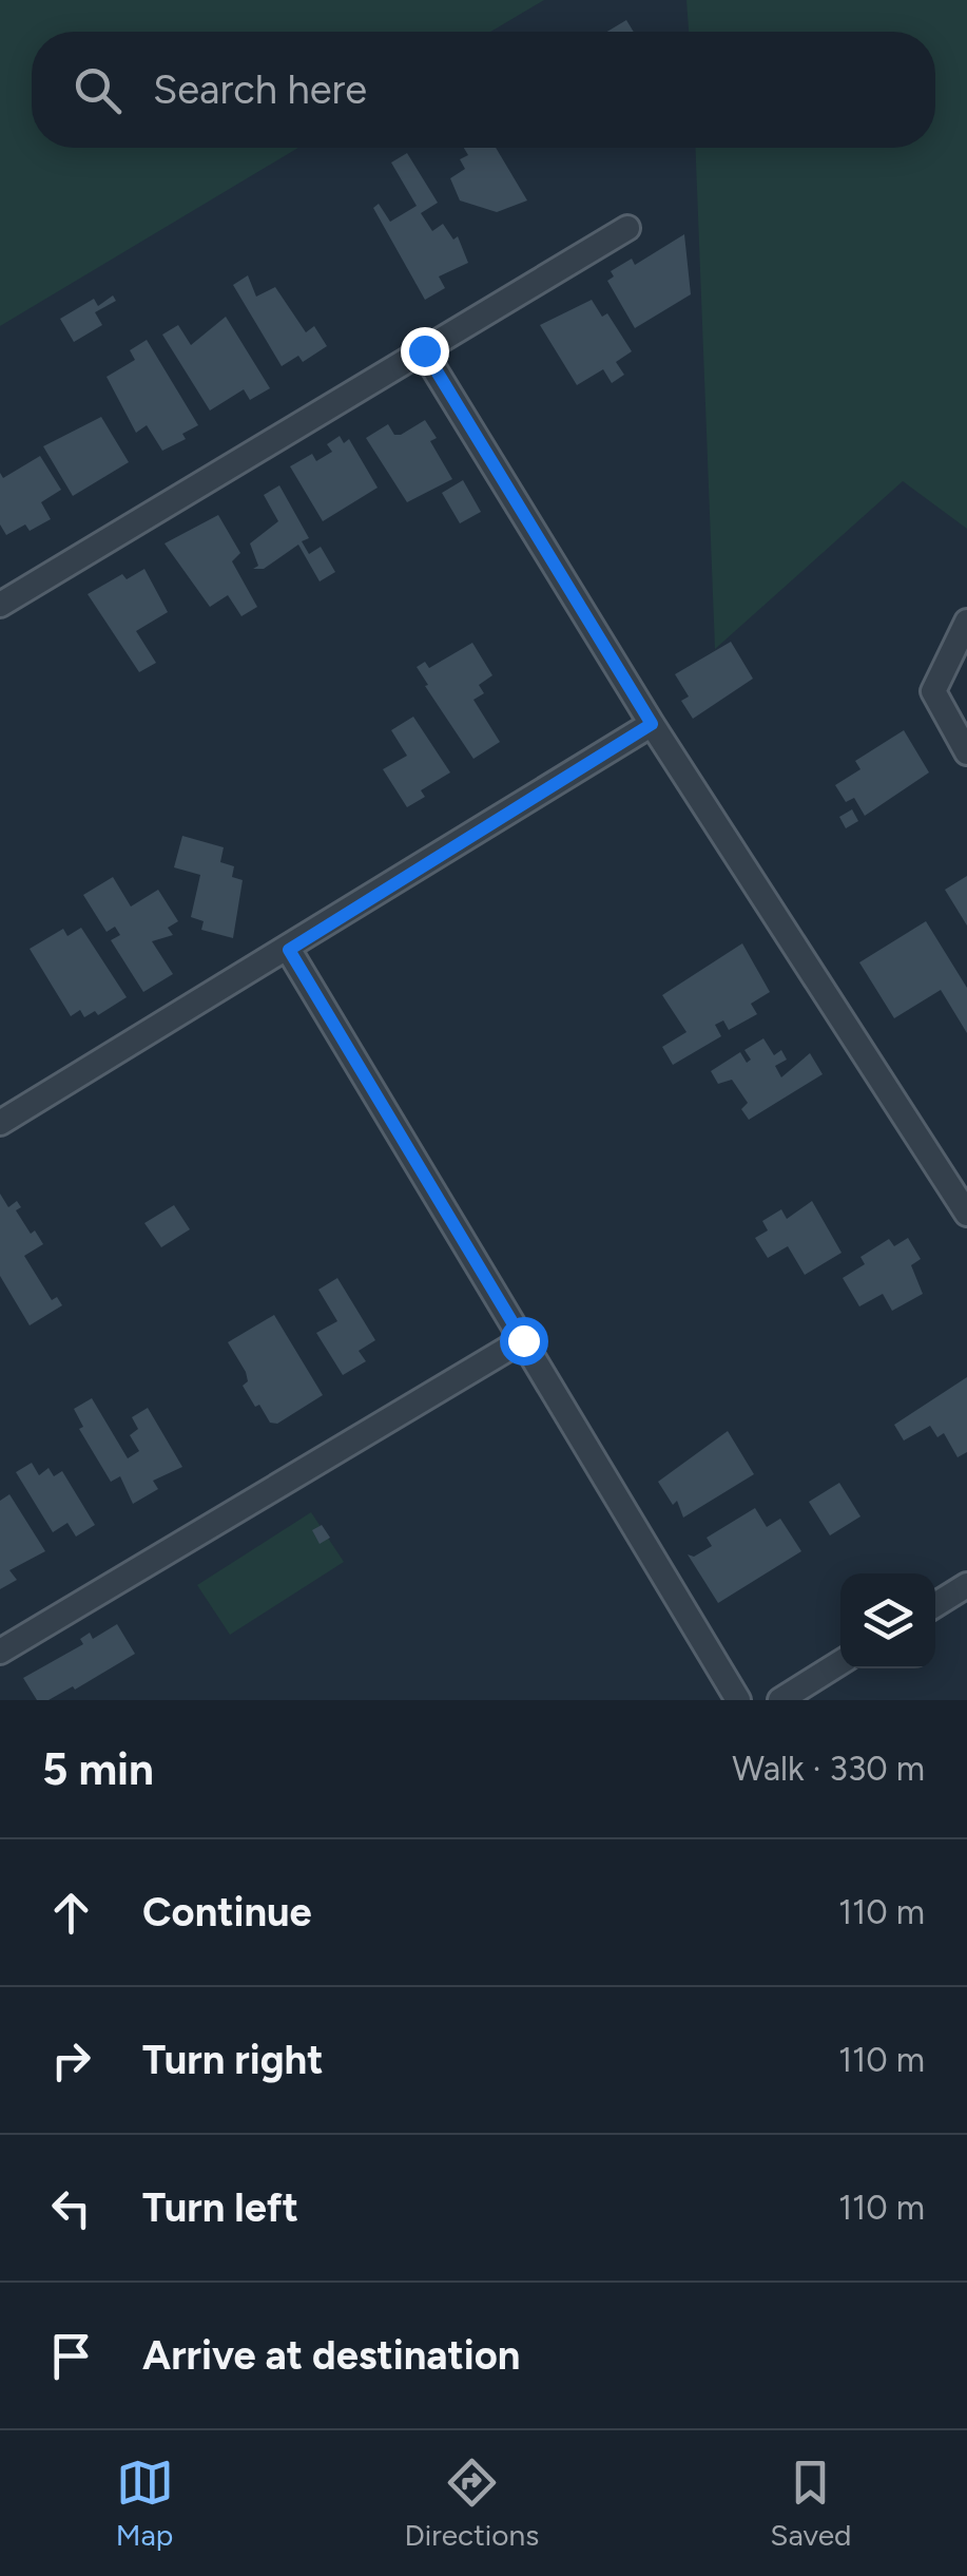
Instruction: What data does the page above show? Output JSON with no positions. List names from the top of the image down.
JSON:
{
  "page": {
    "search": "Search here",
    "heading": ["5 min", "Walk · 330 m"],
    "list": [
      ["Continue", "110 m"],
      ["Turn right", "110 m"],
      ["Turn left", "110 m"],
      "Arrive at destination"
    ],
    "nav": ["Map", "Directions", "Saved"]
  }
}
